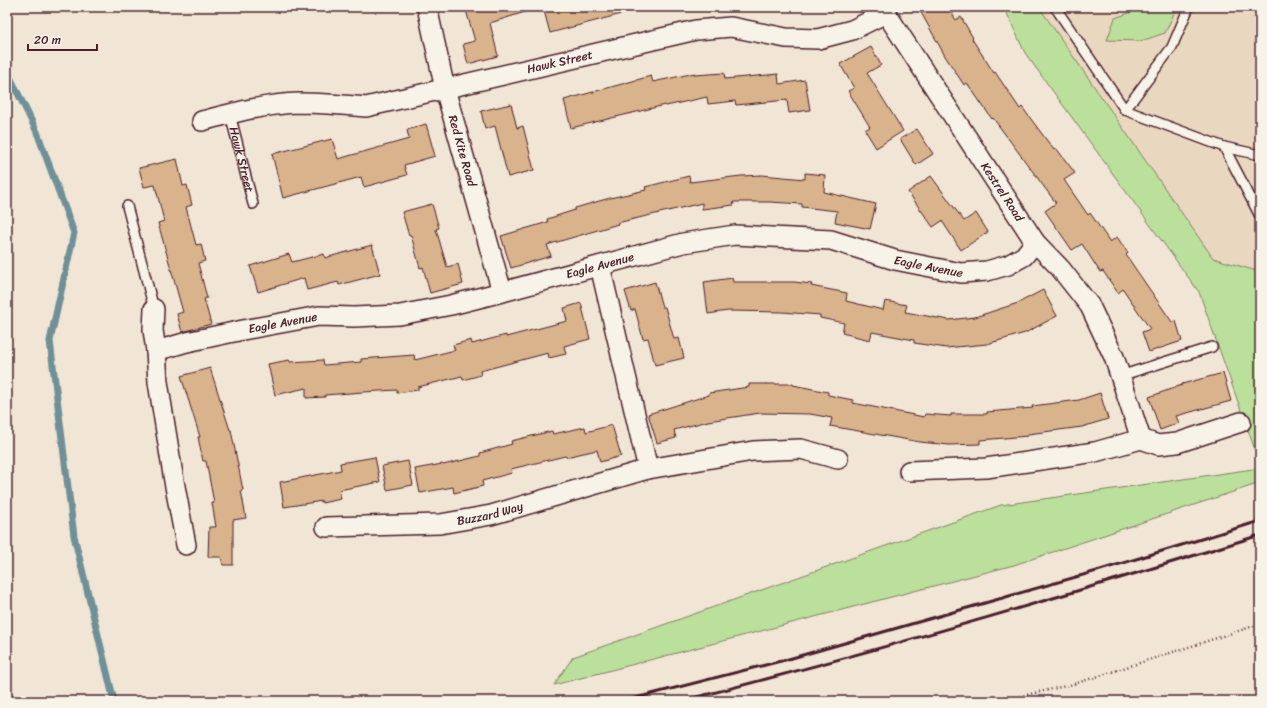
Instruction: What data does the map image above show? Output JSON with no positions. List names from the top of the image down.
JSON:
{
  "streets": {
    "street": [
      "Hawk Street",
      "Red Kite Road",
      "Kestrel Road",
      "Eagle Avenue",
      "Buzzard Way"
    ]
  },
  "crossings": [
    ["Hawk Street", "Red Kite Road"],
    ["Hawk Street", "Kestrel Road"],
    ["Red Kite Road", "Eagle Avenue"],
    ["Kestrel Road", "Eagle Avenue"]
  ],
  "scale_bar": "20 m"
}
